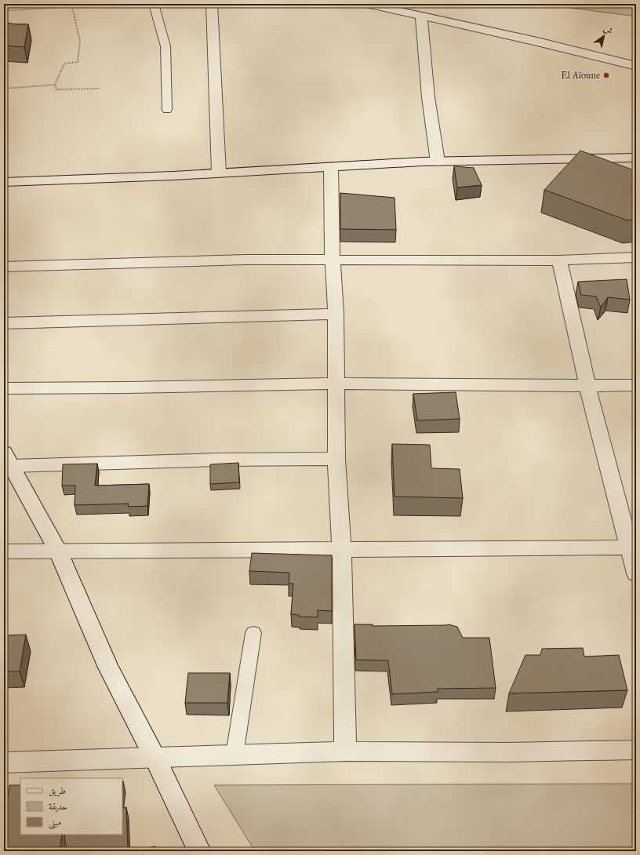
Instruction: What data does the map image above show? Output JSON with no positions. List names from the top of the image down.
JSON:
{
  "places": ["El Aïoune"],
  "legend": ["طريق", "حديقة", "مبنى"],
  "north": "top right"
}
